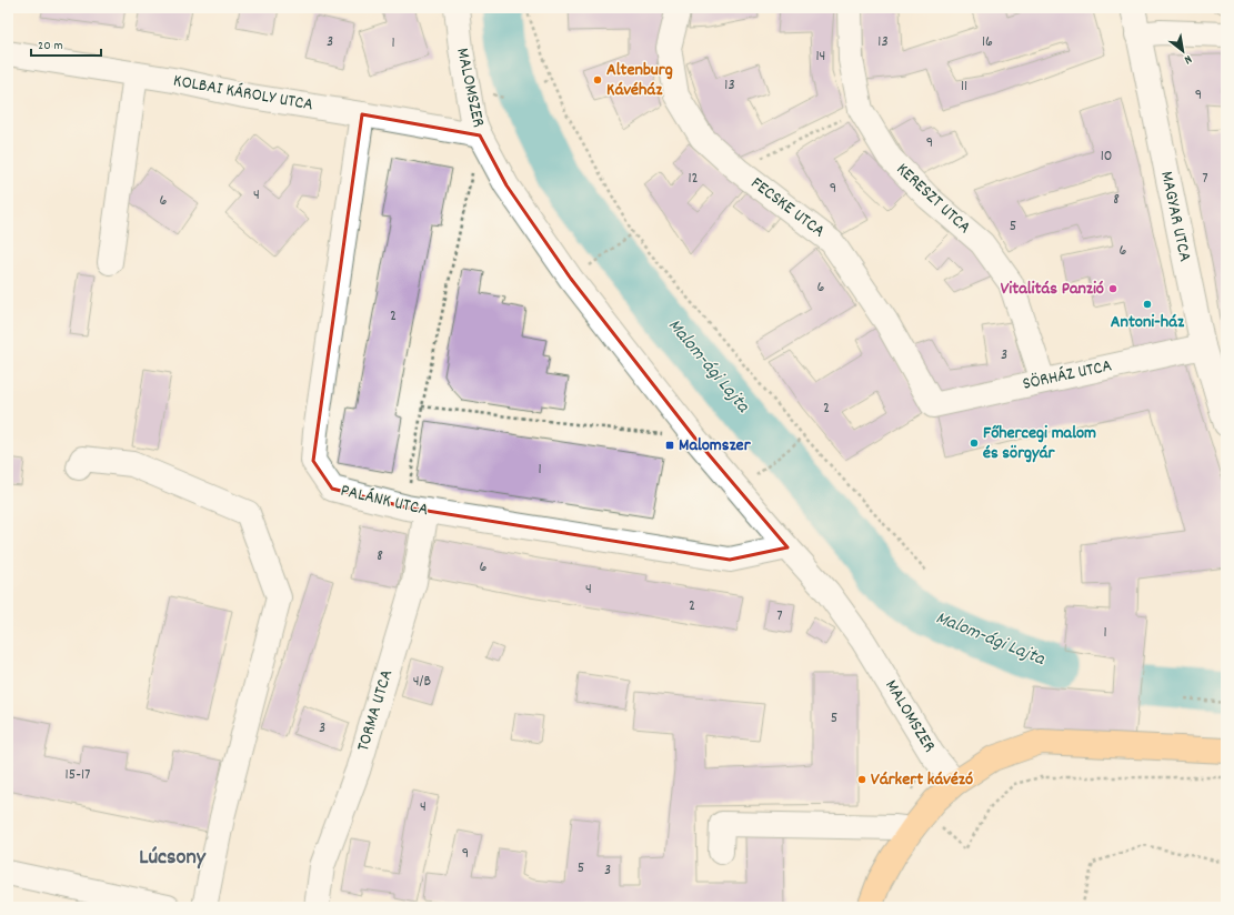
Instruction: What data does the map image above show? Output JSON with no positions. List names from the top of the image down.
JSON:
{
  "streets": {
    "street": [
      "MALOMSZER",
      "KOLBAI KÁROLY UTCA",
      "KERESZT UTCA",
      "FECSKE UTCA",
      "MAGYAR UTCA",
      "SÖRHÁZ UTCA",
      "PALÁNK UTCA",
      "TORMA UTCA"
    ]
  },
  "crossings": [
    ["MALOMSZER", "KOLBAI KÁROLY UTCA"],
    ["MALOMSZER", "PALÁNK UTCA"],
    ["KOLBAI KÁROLY UTCA", "PALÁNK UTCA"],
    ["KERESZT UTCA", "SÖRHÁZ UTCA"],
    ["FECSKE UTCA", "SÖRHÁZ UTCA"],
    ["MAGYAR UTCA", "SÖRHÁZ UTCA"],
    ["PALÁNK UTCA", "TORMA UTCA"]
  ],
  "districts": ["Lúcsony"],
  "water": ["Malom-ági Lajta"],
  "places": {
    "other": [
      "Altenburg Kávéház",
      "Vitalitás Panzió",
      "Antoni-ház",
      "Főhercegi malom és sörgyár",
      "Várkert kávézó"
    ],
    "transit": ["Malomszer"]
  },
  "house_numbers": [
    "3",
    "13",
    "16",
    "1",
    "14",
    "13",
    "11",
    "9",
    "9",
    "10",
    "12",
    "7",
    "9",
    "4",
    "8",
    "6",
    "5",
    "6",
    "6",
    "2",
    "3",
    "2",
    "1",
    "8",
    "6",
    "4",
    "2",
    "7",
    "1",
    "4/B",
    "5",
    "3",
    "15-17",
    "4",
    "9",
    "5",
    "3"
  ],
  "scale_bar": "20 m",
  "north": "bottom right"
}
